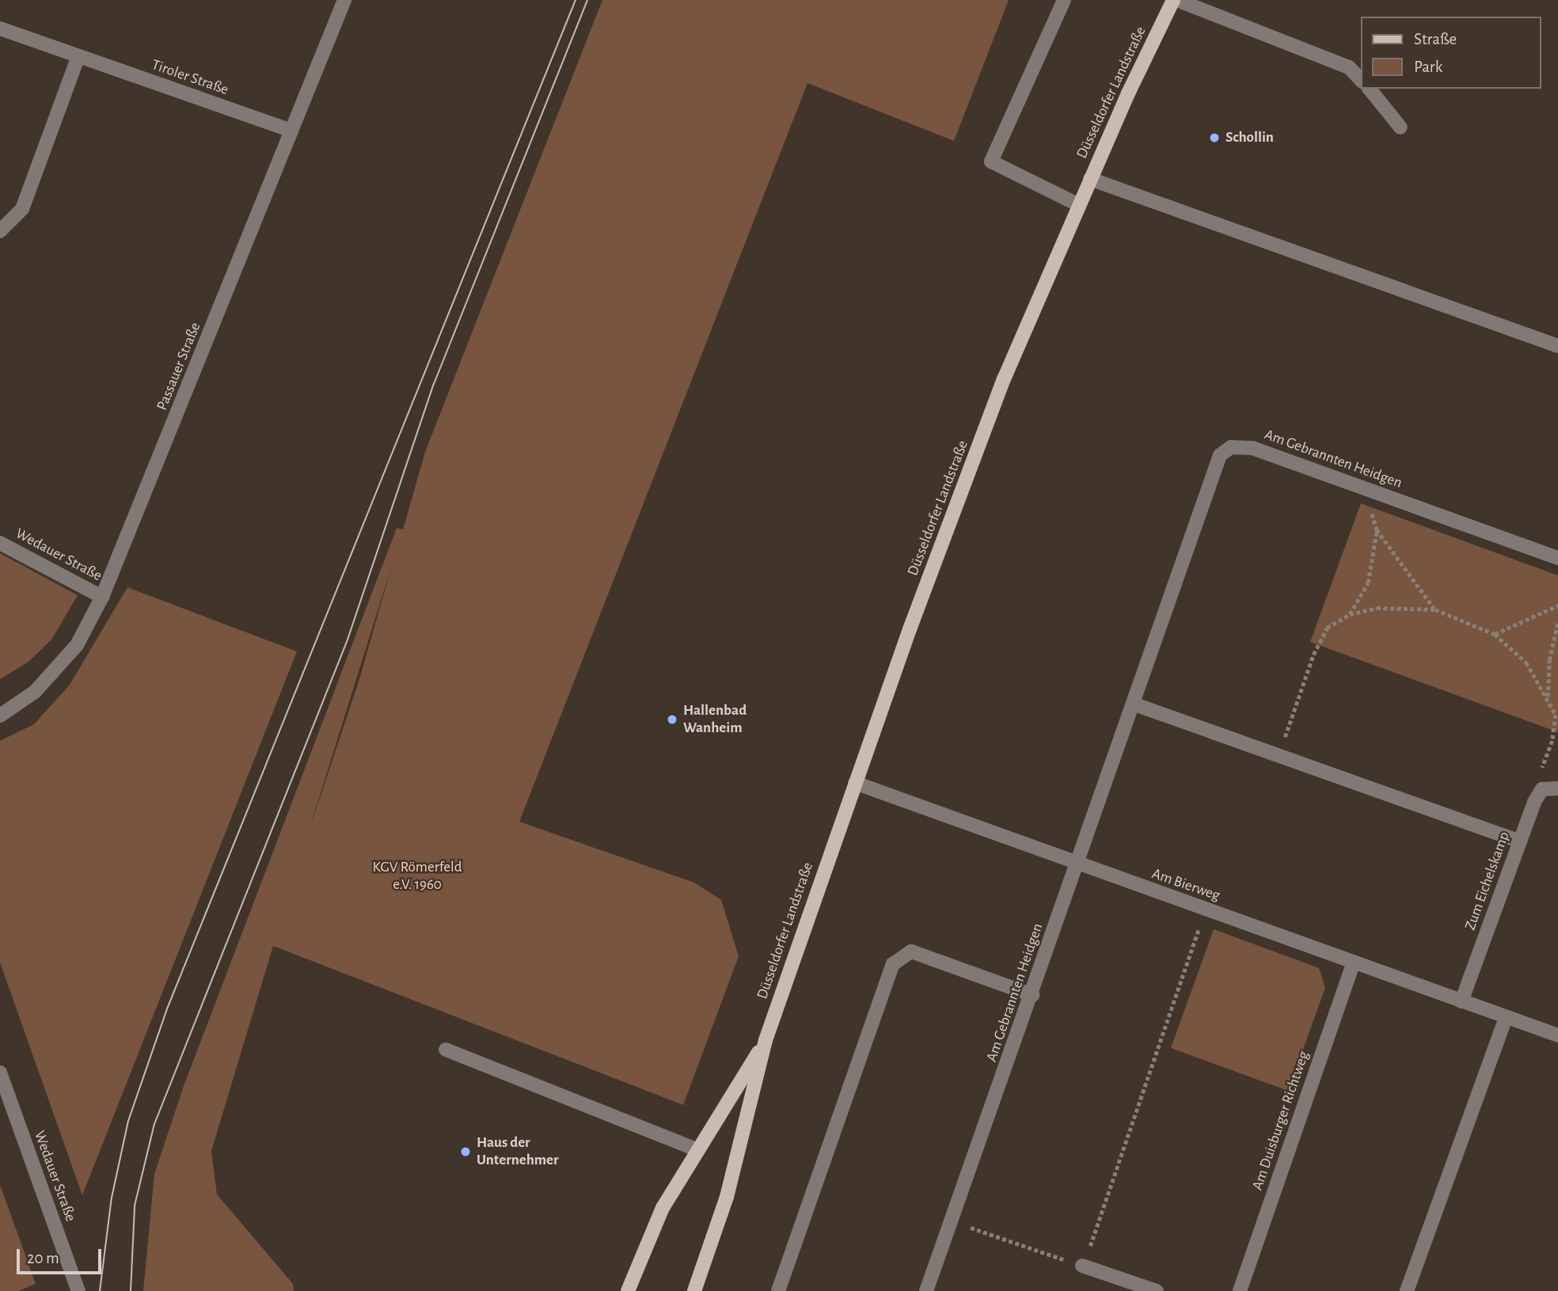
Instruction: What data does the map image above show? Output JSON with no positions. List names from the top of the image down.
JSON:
{
  "streets": {
    "main road": ["Düsseldorfer Landstraße"],
    "street": [
      "Tiroler Straße",
      "Passauer Straße",
      "Am Gebrannten Heidgen",
      "Wedauer Straße",
      "Zum Eichelskamp",
      "Am Bierweg",
      "Am Duisburger Richtweg"
    ]
  },
  "crossings": [
    ["Tiroler Straße", "Passauer Straße"],
    ["Düsseldorfer Landstraße", "Am Bierweg"],
    ["Passauer Straße", "Wedauer Straße"],
    ["Am Gebrannten Heidgen", "Am Bierweg"],
    ["Zum Eichelskamp", "Am Bierweg"],
    ["Am Bierweg", "Am Duisburger Richtweg"]
  ],
  "parks": ["KGV Römerfeld e.V. 1960"],
  "places": ["Schollin", "Hallenbad Wanheim", "Haus der Unternehmer"],
  "legend": ["Straße", "Park"],
  "scale_bar": "20 m"
}
